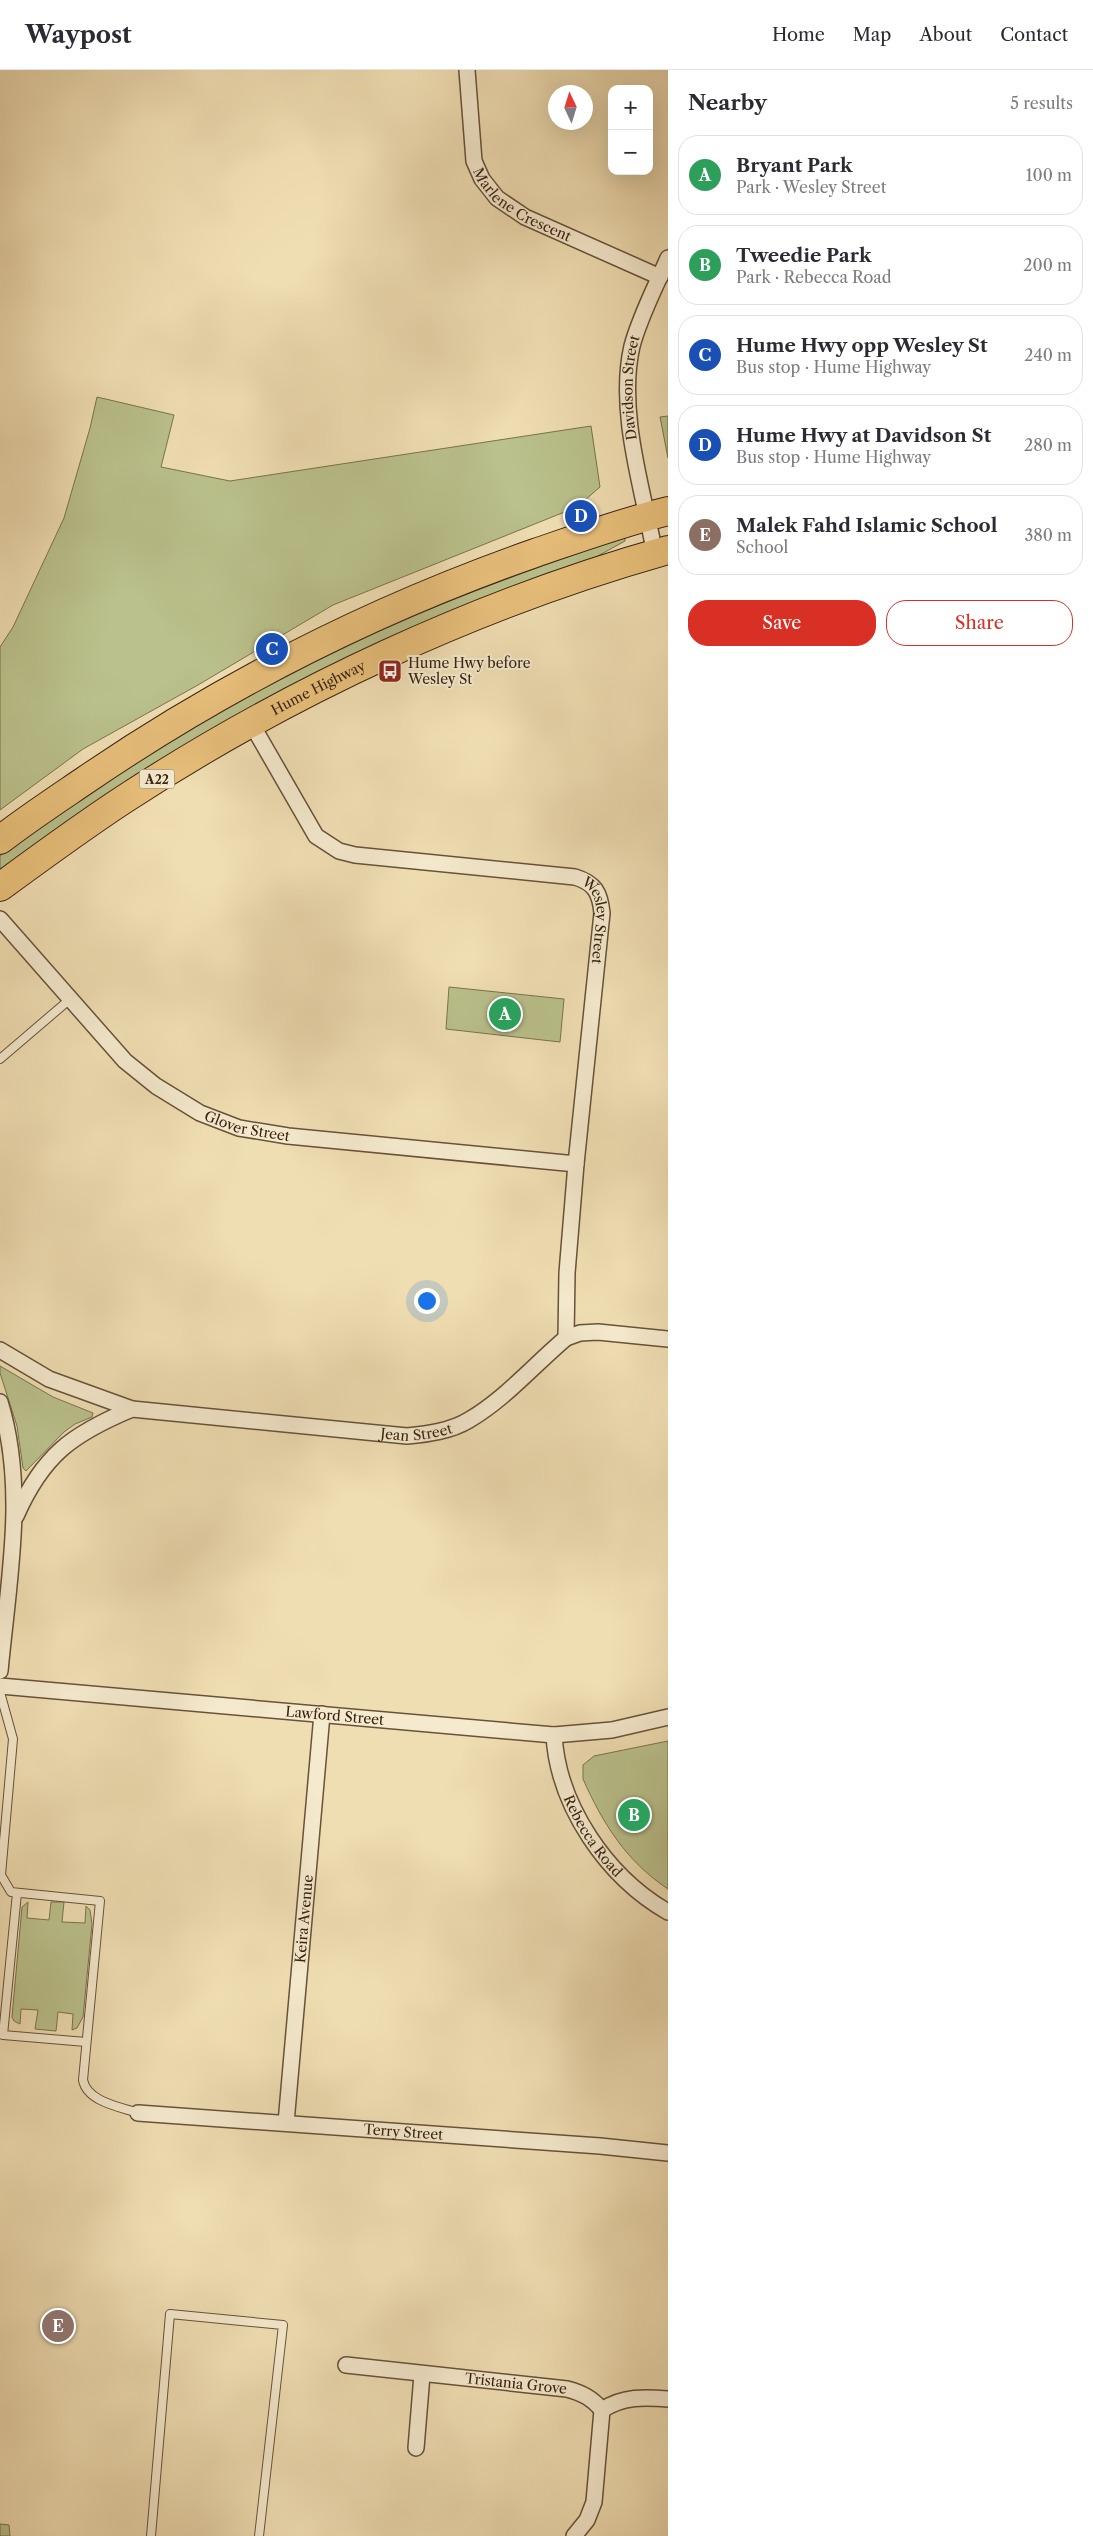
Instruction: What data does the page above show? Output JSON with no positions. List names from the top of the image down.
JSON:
{
  "streets": {
    "highway": ["Hume Highway", "A22"],
    "street": [
      "Marlene Crescent",
      "Davidson Street",
      "Wesley Street",
      "Glover Street",
      "Jean Street",
      "Lawford Street",
      "Rebecca Road",
      "Keira Avenue",
      "Terry Street",
      "Tristania Grove"
    ]
  },
  "crossings": [
    ["Marlene Crescent", "Davidson Street"],
    ["Davidson Street", "Hume Highway"],
    ["Hume Highway", "Wesley Street"],
    ["Wesley Street", "Glover Street"],
    ["Wesley Street", "Jean Street"],
    ["Lawford Street", "Rebecca Road"],
    ["Lawford Street", "Keira Avenue"],
    ["Keira Avenue", "Terry Street"]
  ],
  "places": {
    "bus stop": ["Hume Hwy before Wesley St"]
  },
  "north": "top",
  "page": {
    "header": "Waypost",
    "nav": [
      "Home",
      "Map",
      "About",
      "Contact"
    ],
    "heading": ["Nearby", "5 results"],
    "map_buttons": ["+", "−"],
    "list": [
      {
        "mark": "A",
        "name": "Bryant Park",
        "note": "Park · Wesley Street",
        "value": "100 m"
      },
      {
        "mark": "B",
        "name": "Tweedie Park",
        "note": "Park · Rebecca Road",
        "value": "200 m"
      },
      {
        "mark": "C",
        "name": "Hume Hwy opp Wesley St",
        "note": "Bus stop · Hume Highway",
        "value": "240 m"
      },
      {
        "mark": "D",
        "name": "Hume Hwy at Davidson St",
        "note": "Bus stop · Hume Highway",
        "value": "280 m"
      },
      {
        "mark": "E",
        "name": "Malek Fahd Islamic School",
        "note": "School",
        "value": "380 m"
      }
    ],
    "pins": [
      "D",
      "C",
      "A",
      "B",
      "E"
    ],
    "buttons": ["Save", "Share"]
  }
}
